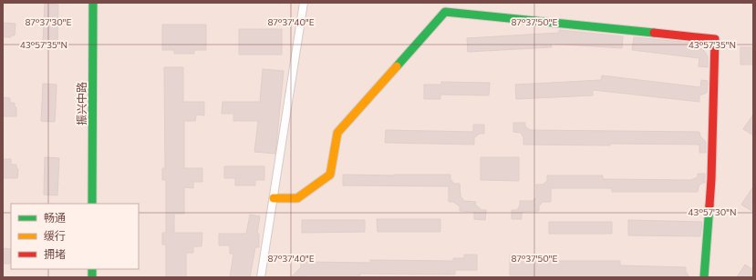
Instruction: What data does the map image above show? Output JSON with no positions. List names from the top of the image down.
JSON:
{
  "streets": {
    "street": ["振兴中路"]
  },
  "legend": ["畅通", "缓行", "拥堵"],
  "coordinates": [
    "87°37'30\"E",
    "87°37'40\"E",
    "87°37'50\"E",
    "43°57'35\"N",
    "43°57'30\"N"
  ]
}
